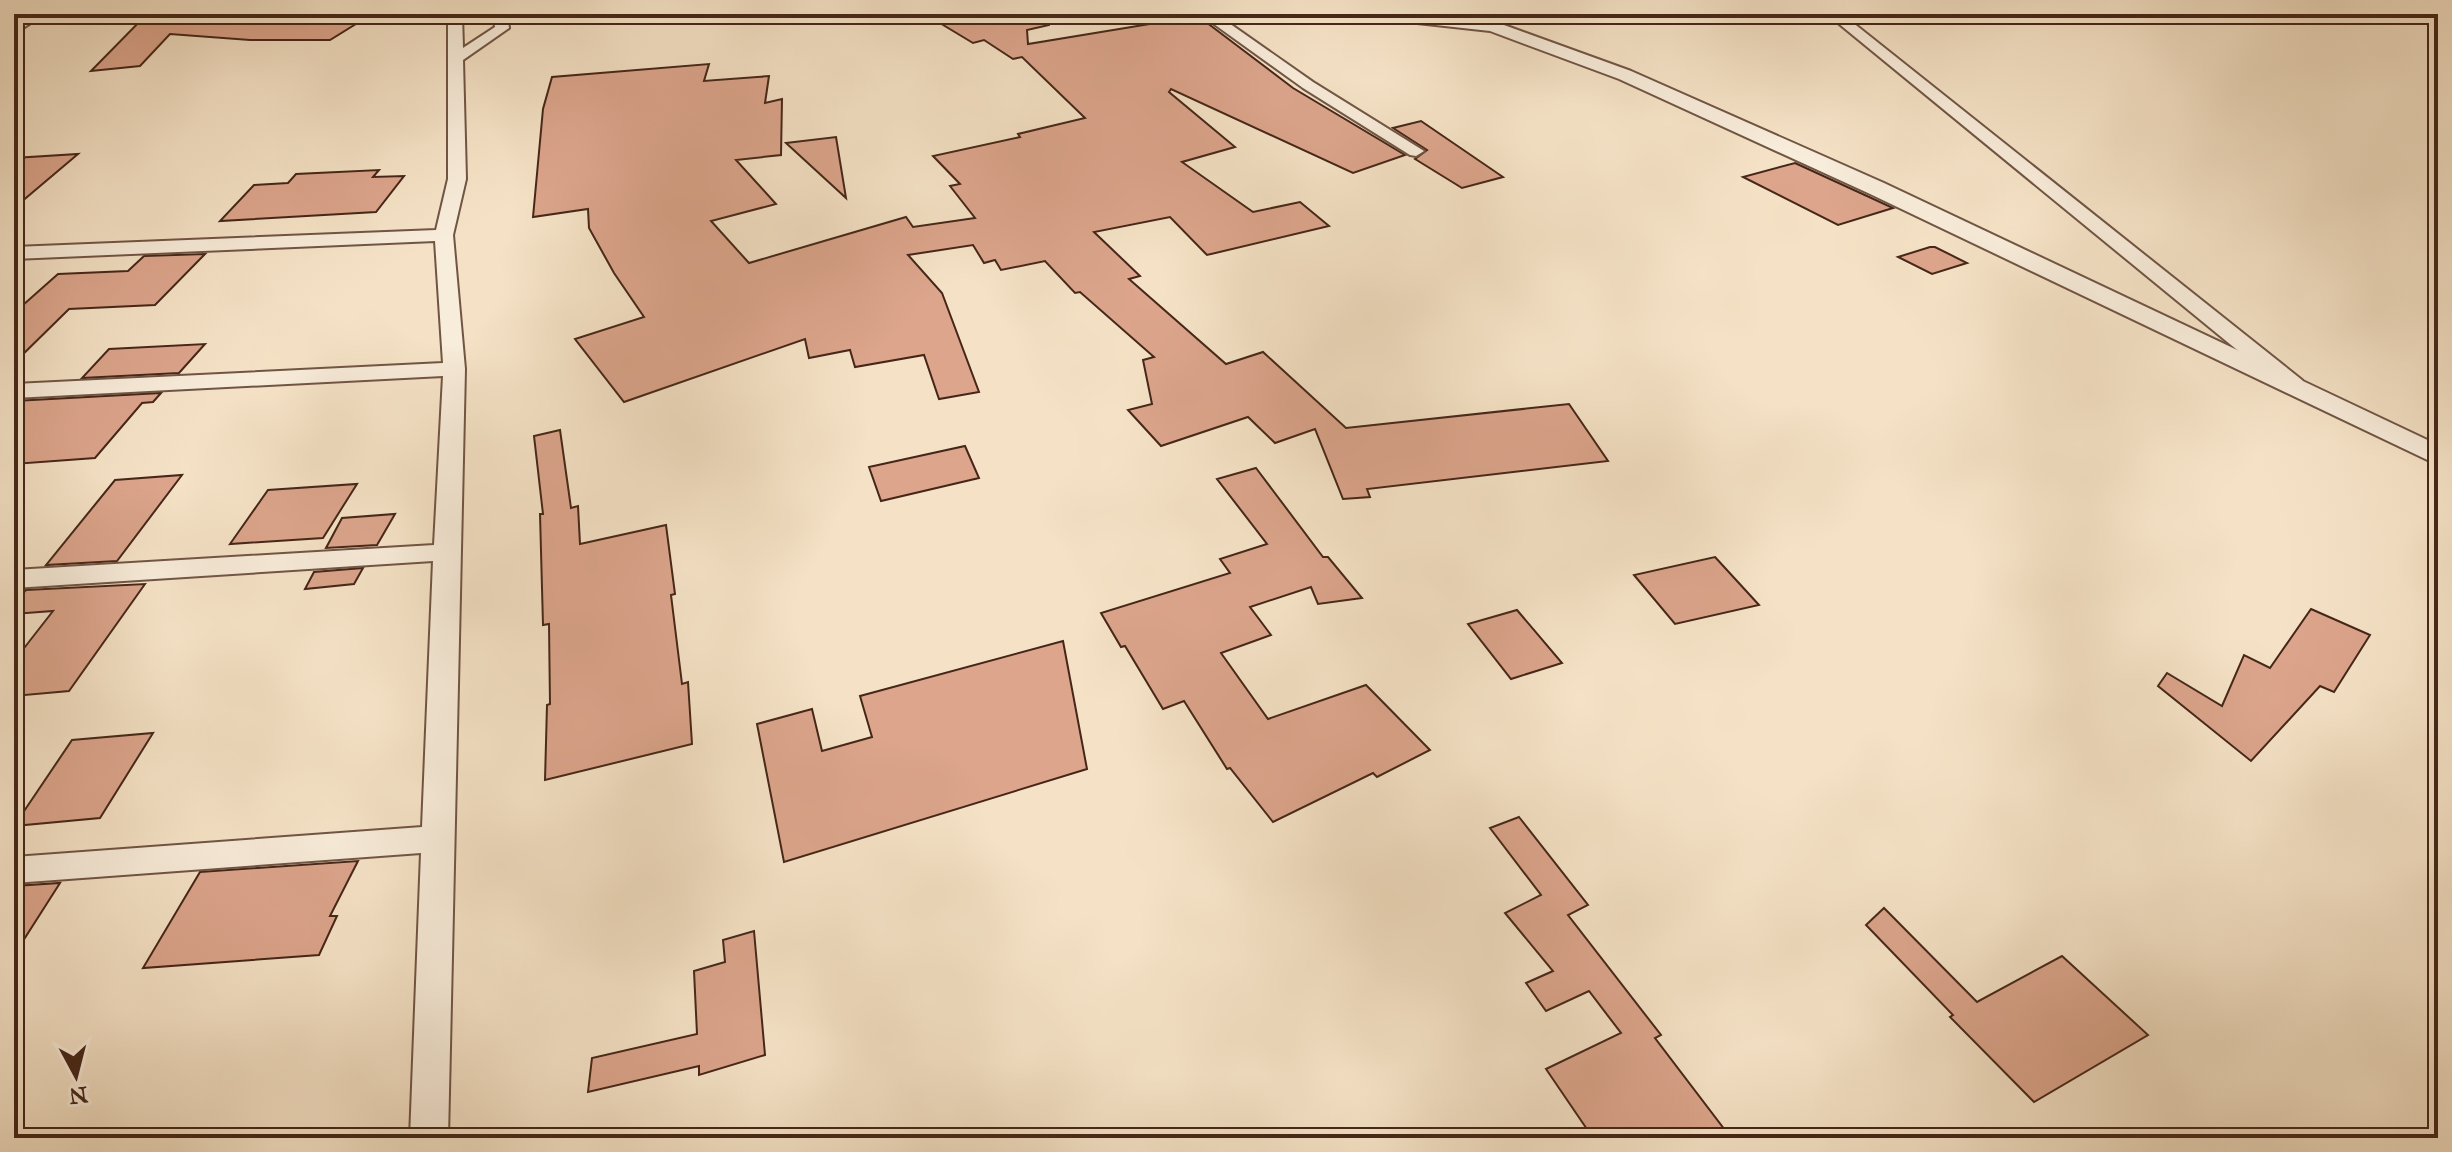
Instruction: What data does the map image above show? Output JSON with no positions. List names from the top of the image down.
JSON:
{
  "north": "bottom"
}
